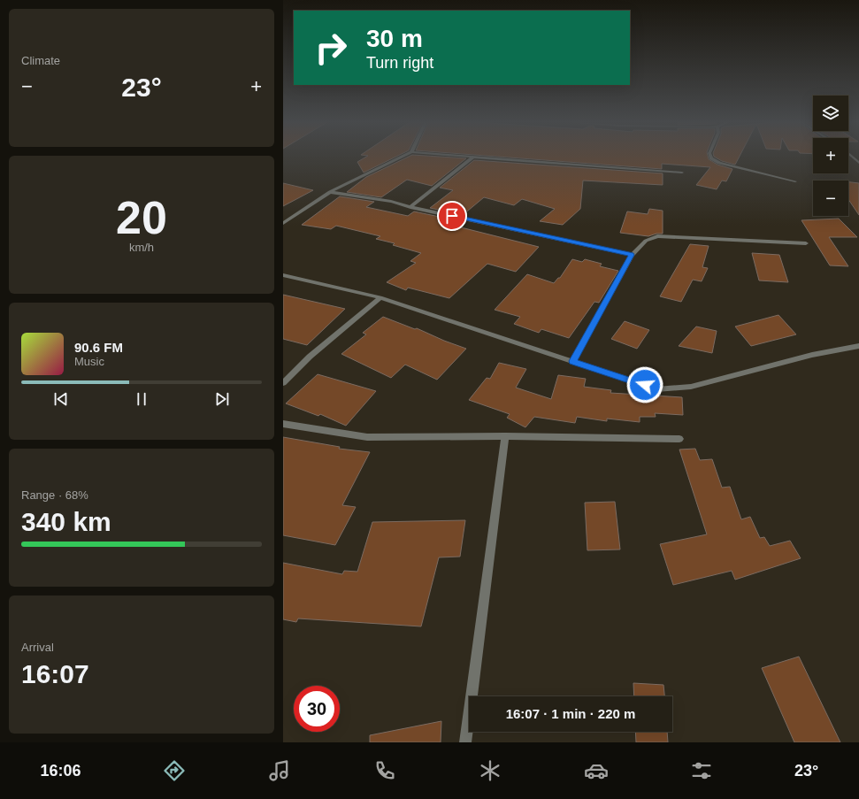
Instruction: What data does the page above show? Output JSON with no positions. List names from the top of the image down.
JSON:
{
  "page": {
    "tile": [
      "Climate",
      ["20", "km/h"],
      ["Range · 68%", "340 km"],
      ["Arrival", "16:07"]
    ],
    "turn": ["30 m", "Turn right"],
    "heat": ["−", "23°", "+"],
    "map_buttons": ["+", "−"],
    "song": ["90.6 FM", "Music"],
    "limit": "30",
    "trip": "16:07 · 1 min · 220 m",
    "tabs": ["16:06", "23°"]
  }
}
